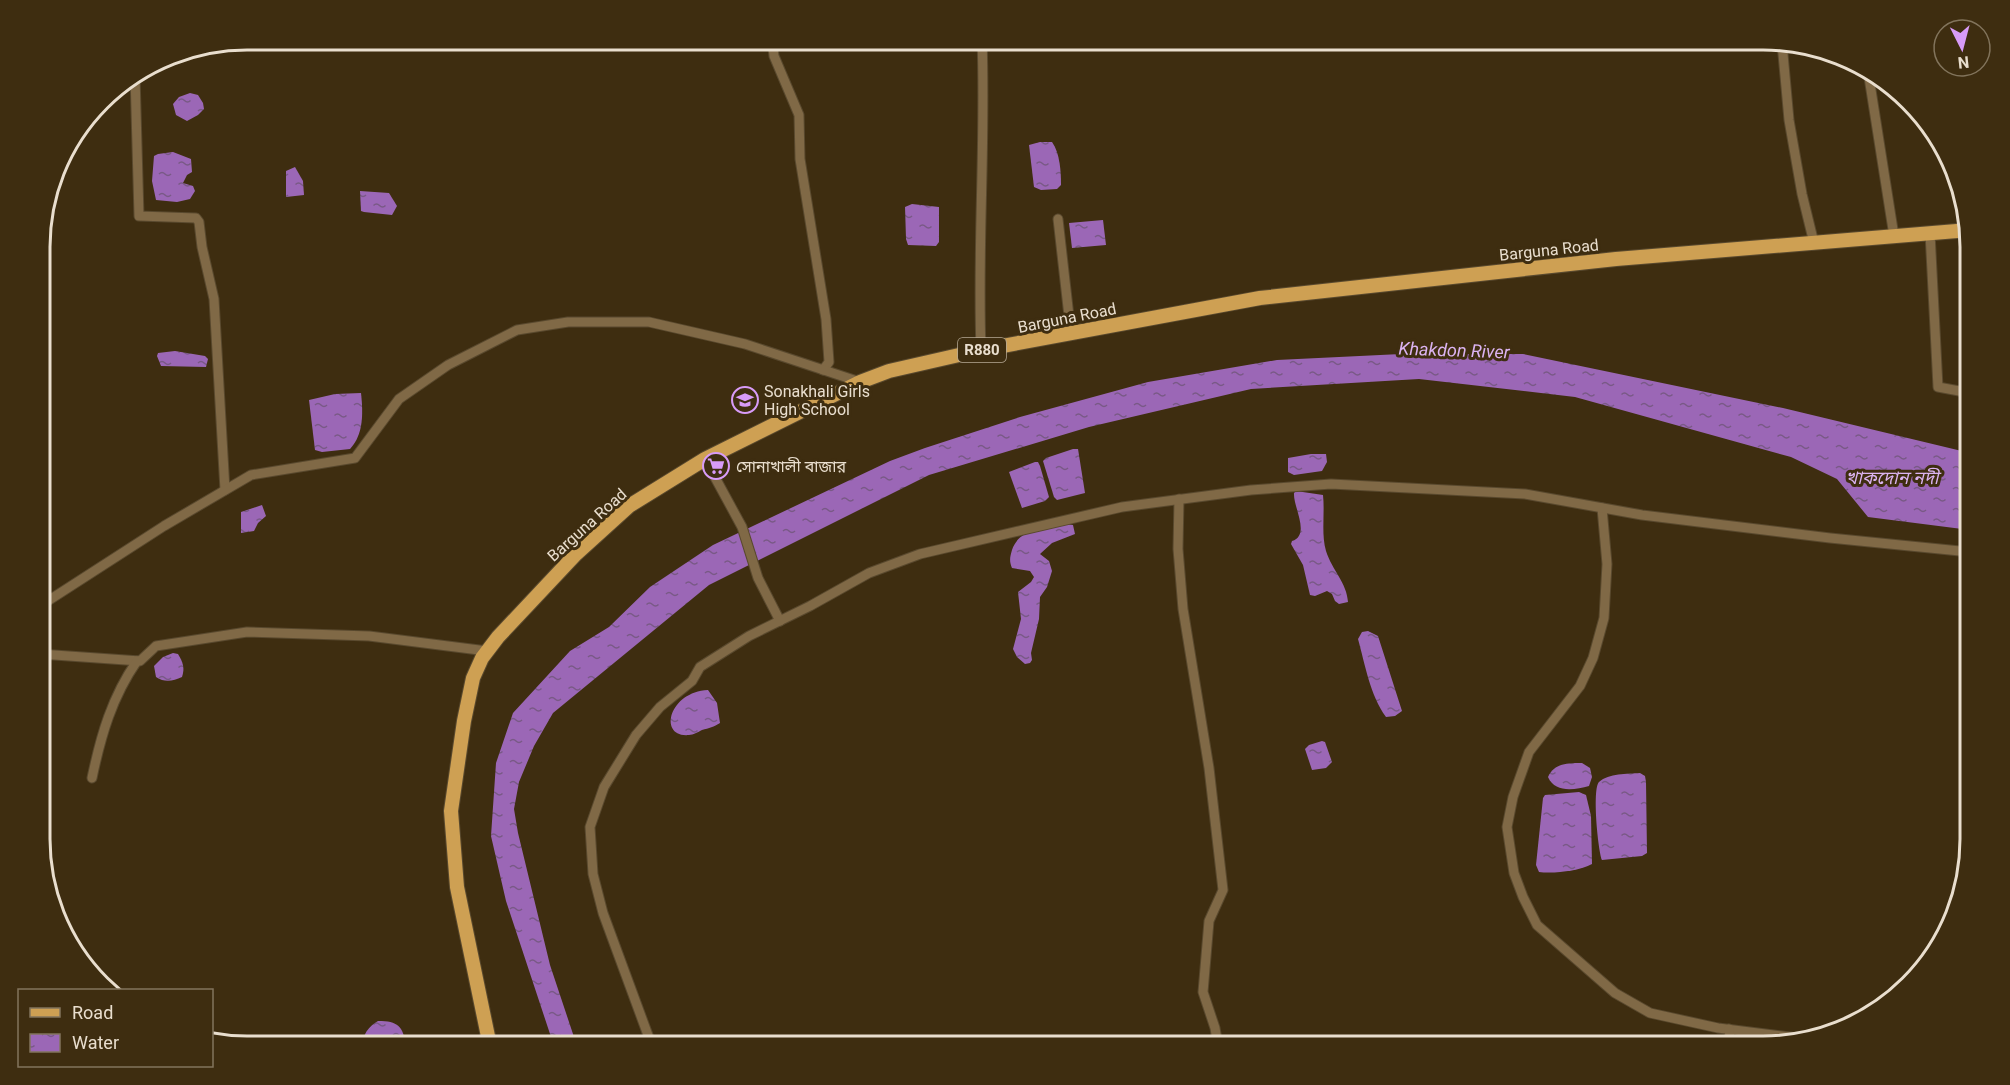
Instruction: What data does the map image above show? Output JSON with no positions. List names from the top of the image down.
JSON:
{
  "streets": {
    "main road": ["Barguna Road", "R880"]
  },
  "water": ["Khakdon River", "খাকদোন নদী"],
  "places": {
    "school or university": ["Sonakhali Girls High School"],
    "supermarket": ["সোনাখালী বাজার"]
  },
  "legend": ["Road", "Water"],
  "north": "bottom"
}
